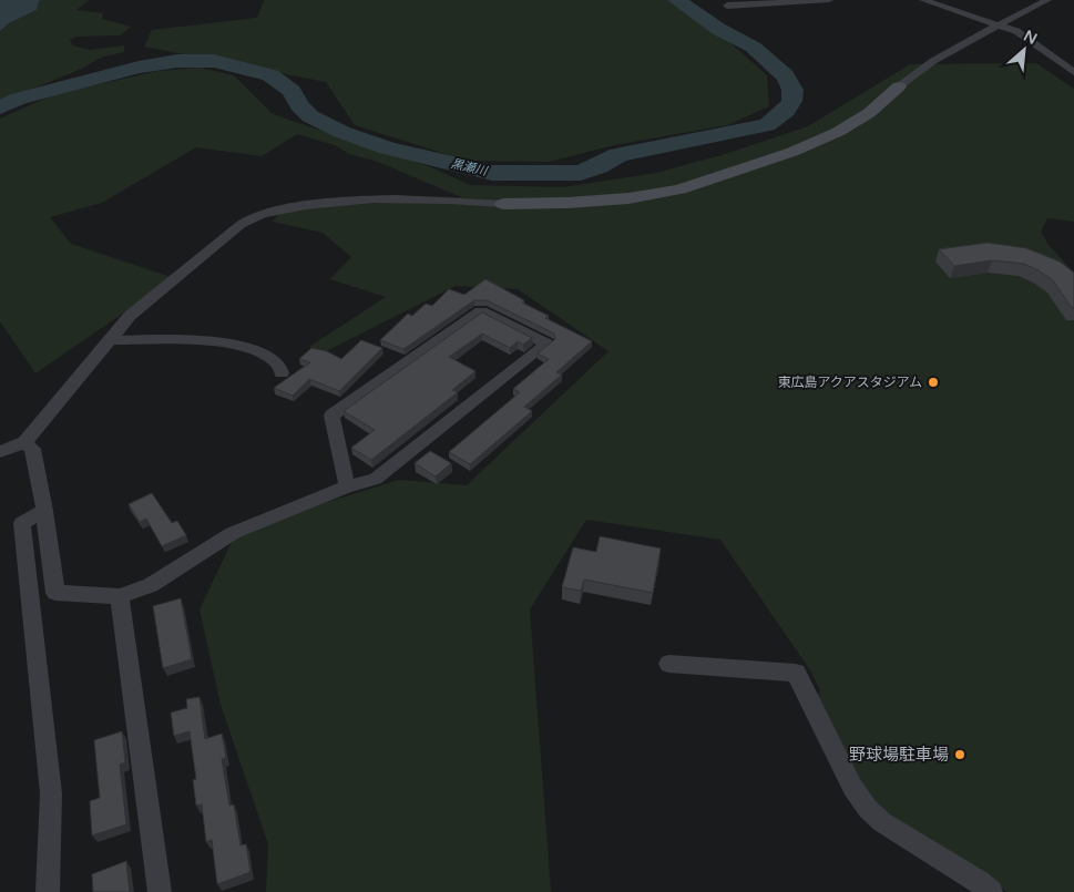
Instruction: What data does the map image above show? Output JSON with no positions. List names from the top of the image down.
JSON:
{
  "water": ["黒瀬川"],
  "places": ["東広島アクアスタジアム", "野球場駐車場"],
  "north": "top right"
}
